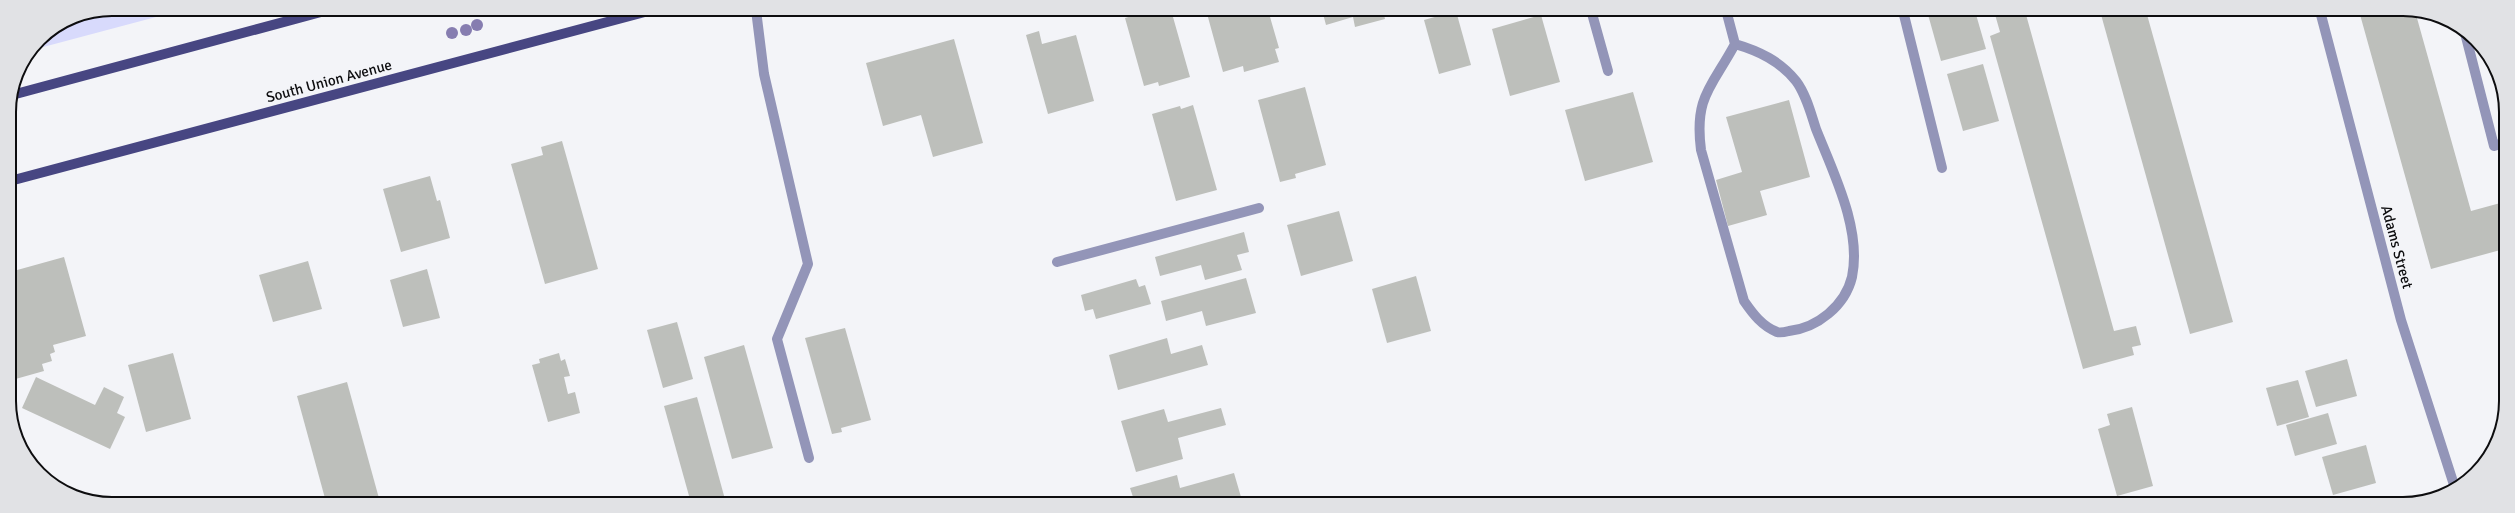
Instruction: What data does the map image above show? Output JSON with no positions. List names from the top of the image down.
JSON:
{
  "streets": {
    "main road": ["South Union Avenue"],
    "street": ["Adams Street"]
  }
}
